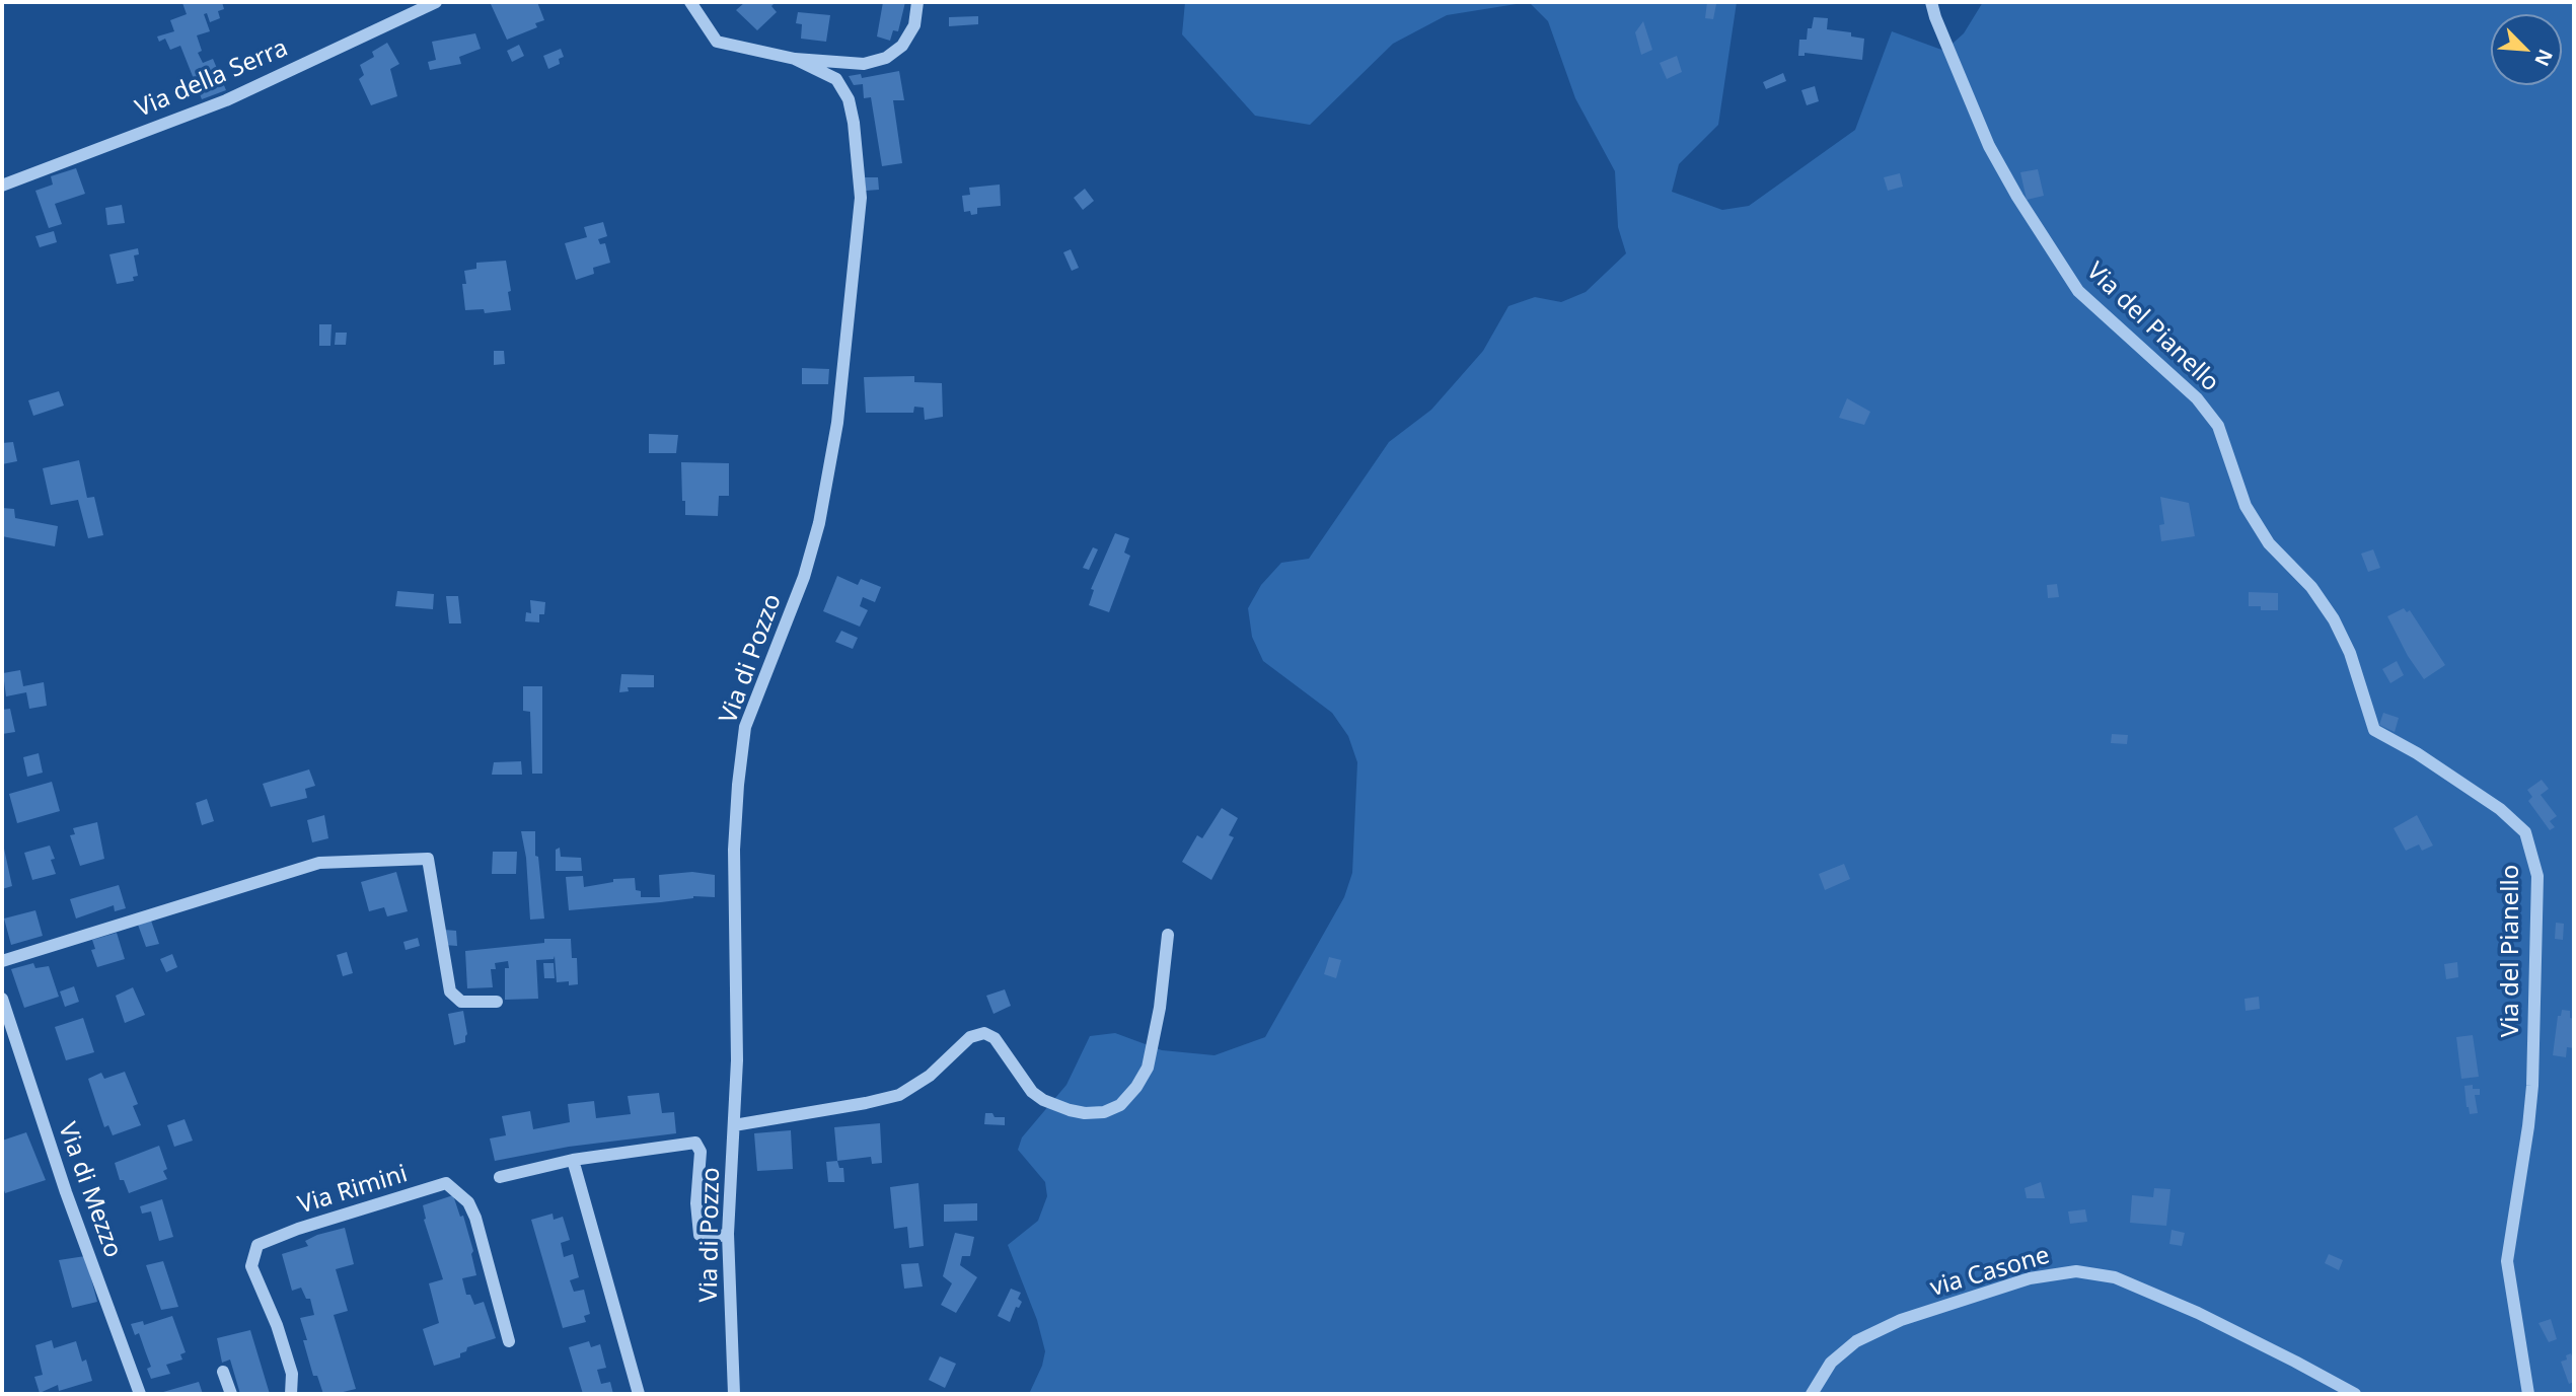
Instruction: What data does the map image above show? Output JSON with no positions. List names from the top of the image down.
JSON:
{
  "streets": {
    "street": [
      "Via della Serra",
      "Via del Pianello",
      "Via di Pozzo",
      "Via di Mezzo",
      "Via Rimini",
      "via Casone"
    ]
  },
  "north": "bottom right"
}
